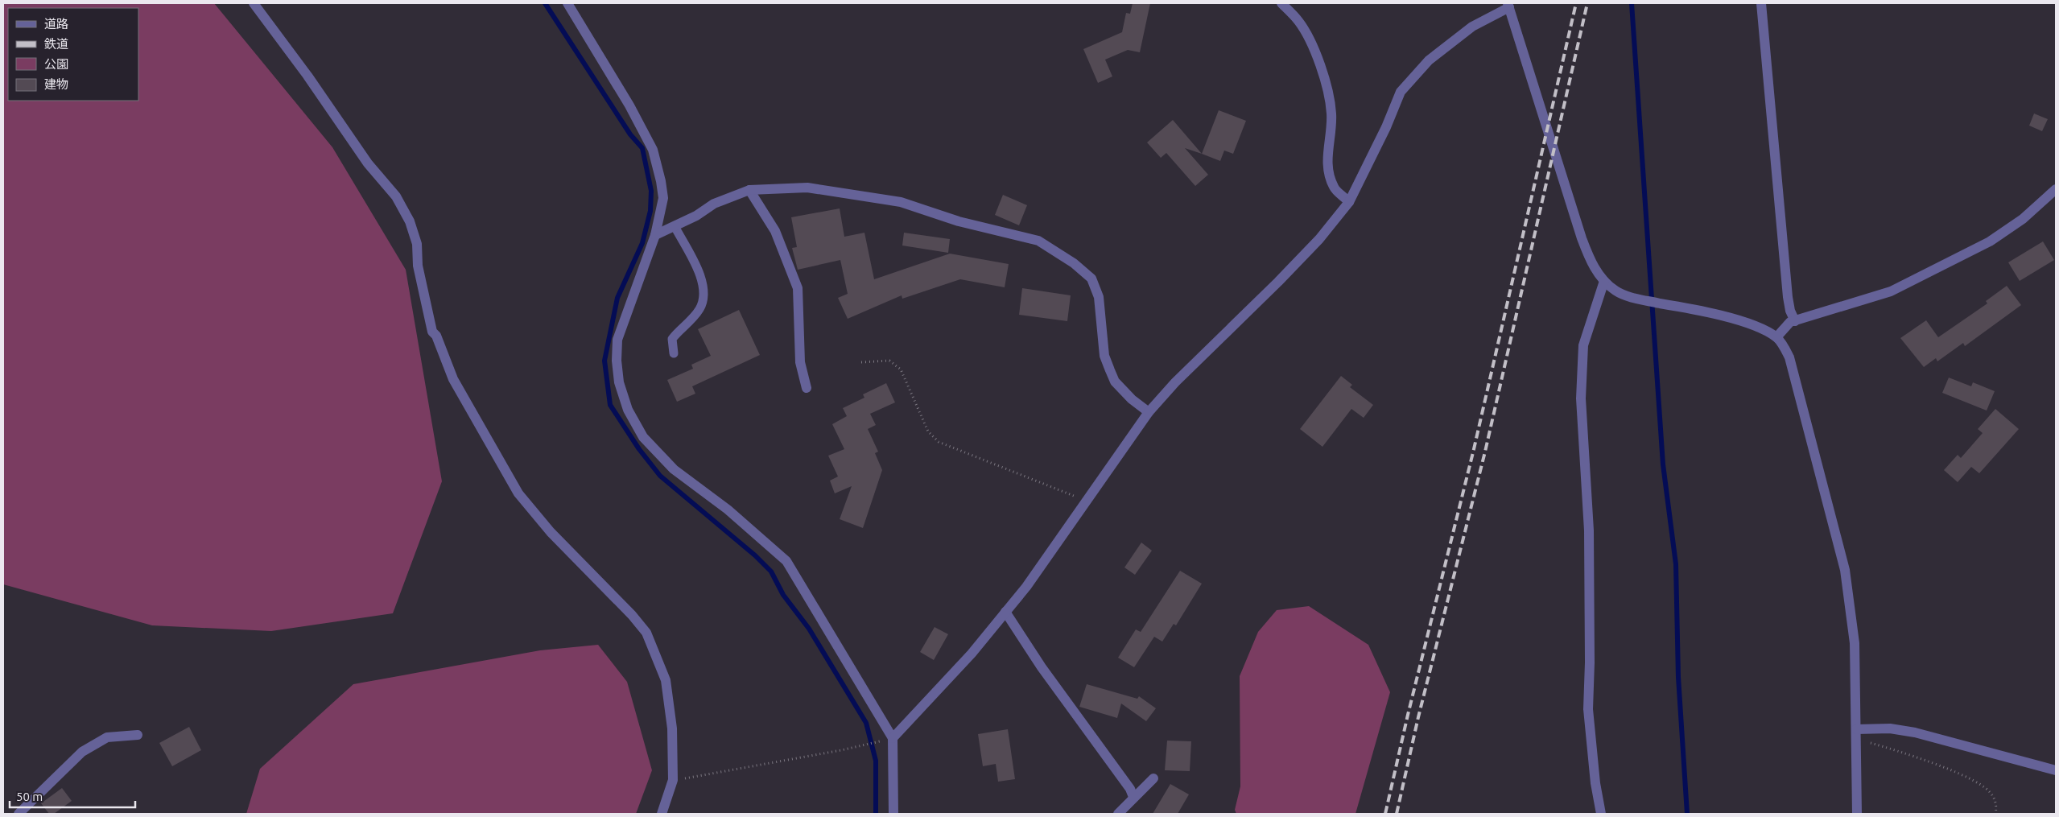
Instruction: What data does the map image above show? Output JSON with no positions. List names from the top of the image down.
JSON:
{
  "legend": [
    "道路",
    "鉄道",
    "公園",
    "建物"
  ],
  "scale_bar": "50 m"
}
